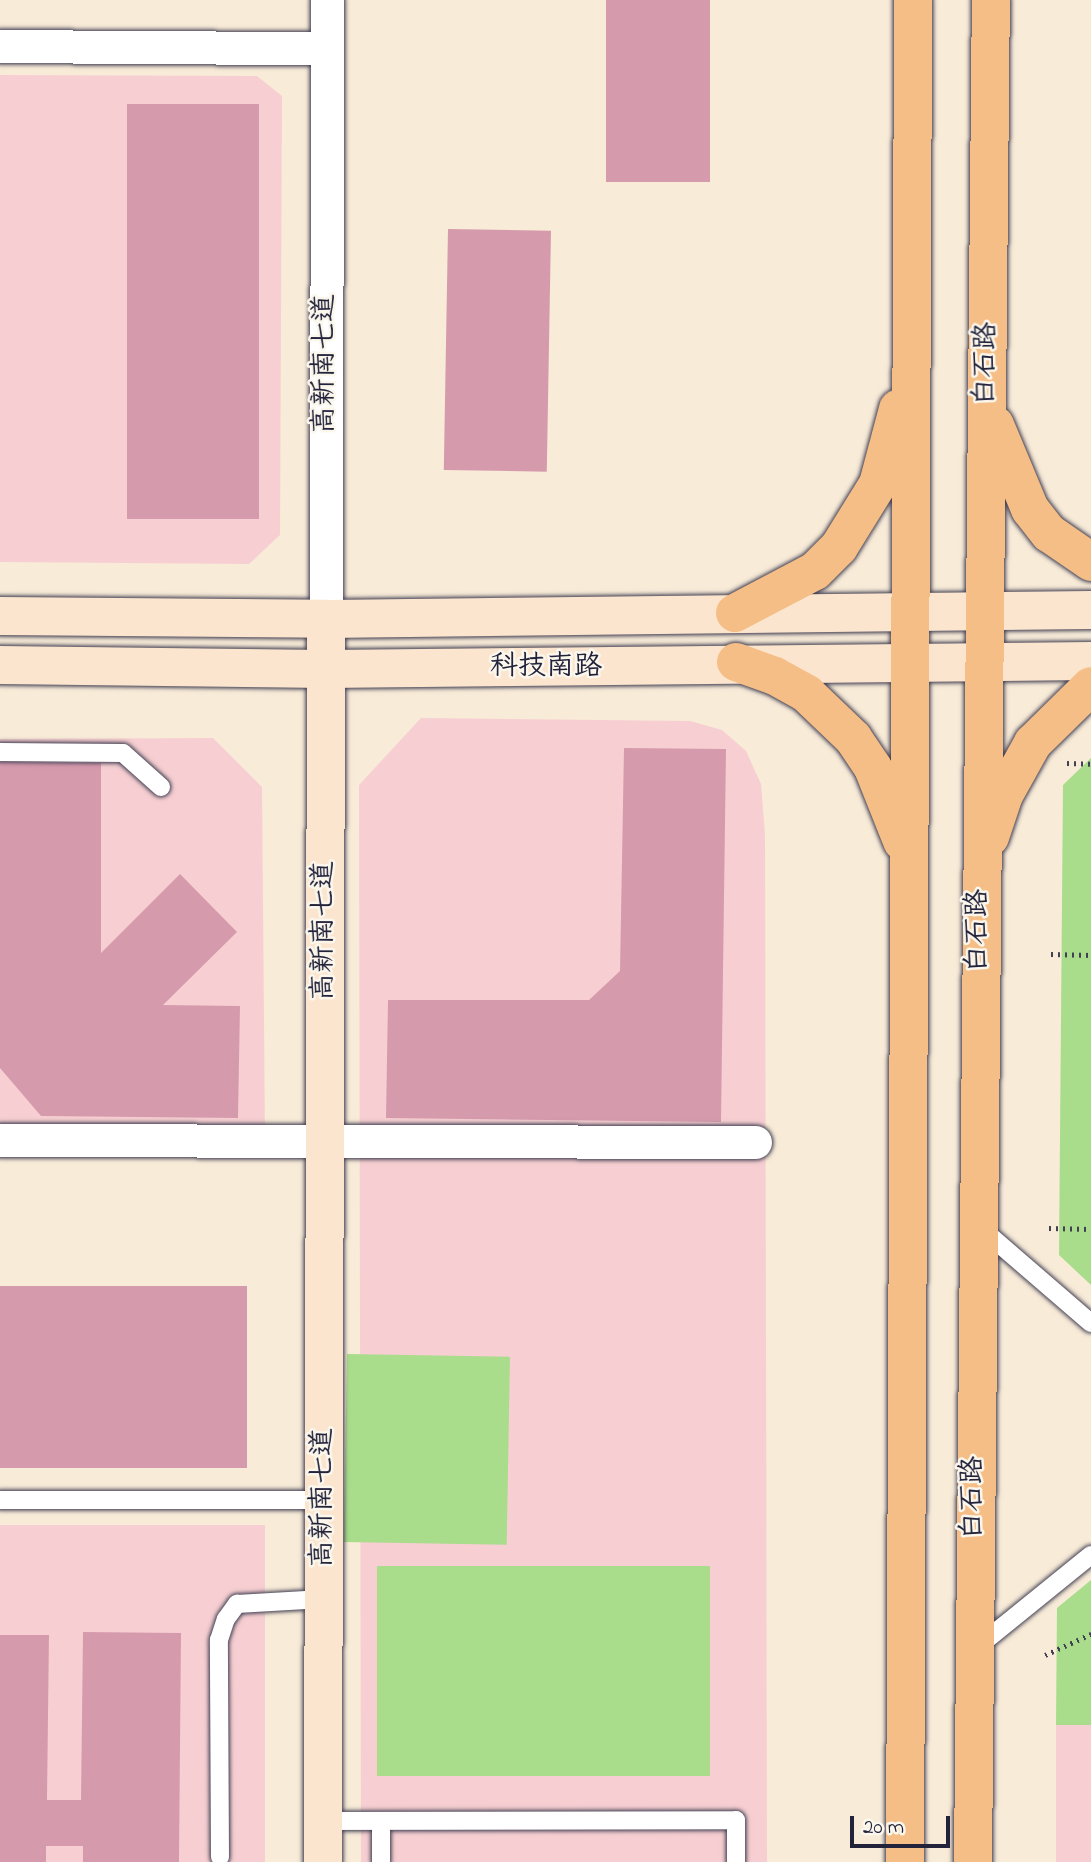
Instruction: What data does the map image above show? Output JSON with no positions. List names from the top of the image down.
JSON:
{
  "streets": {
    "main road": ["高新南七道", "白石路", "科技南路"]
  },
  "crossings": [
    ["高新南七道", "科技南路"],
    ["白石路", "科技南路"]
  ],
  "scale_bar": "20 m"
}
